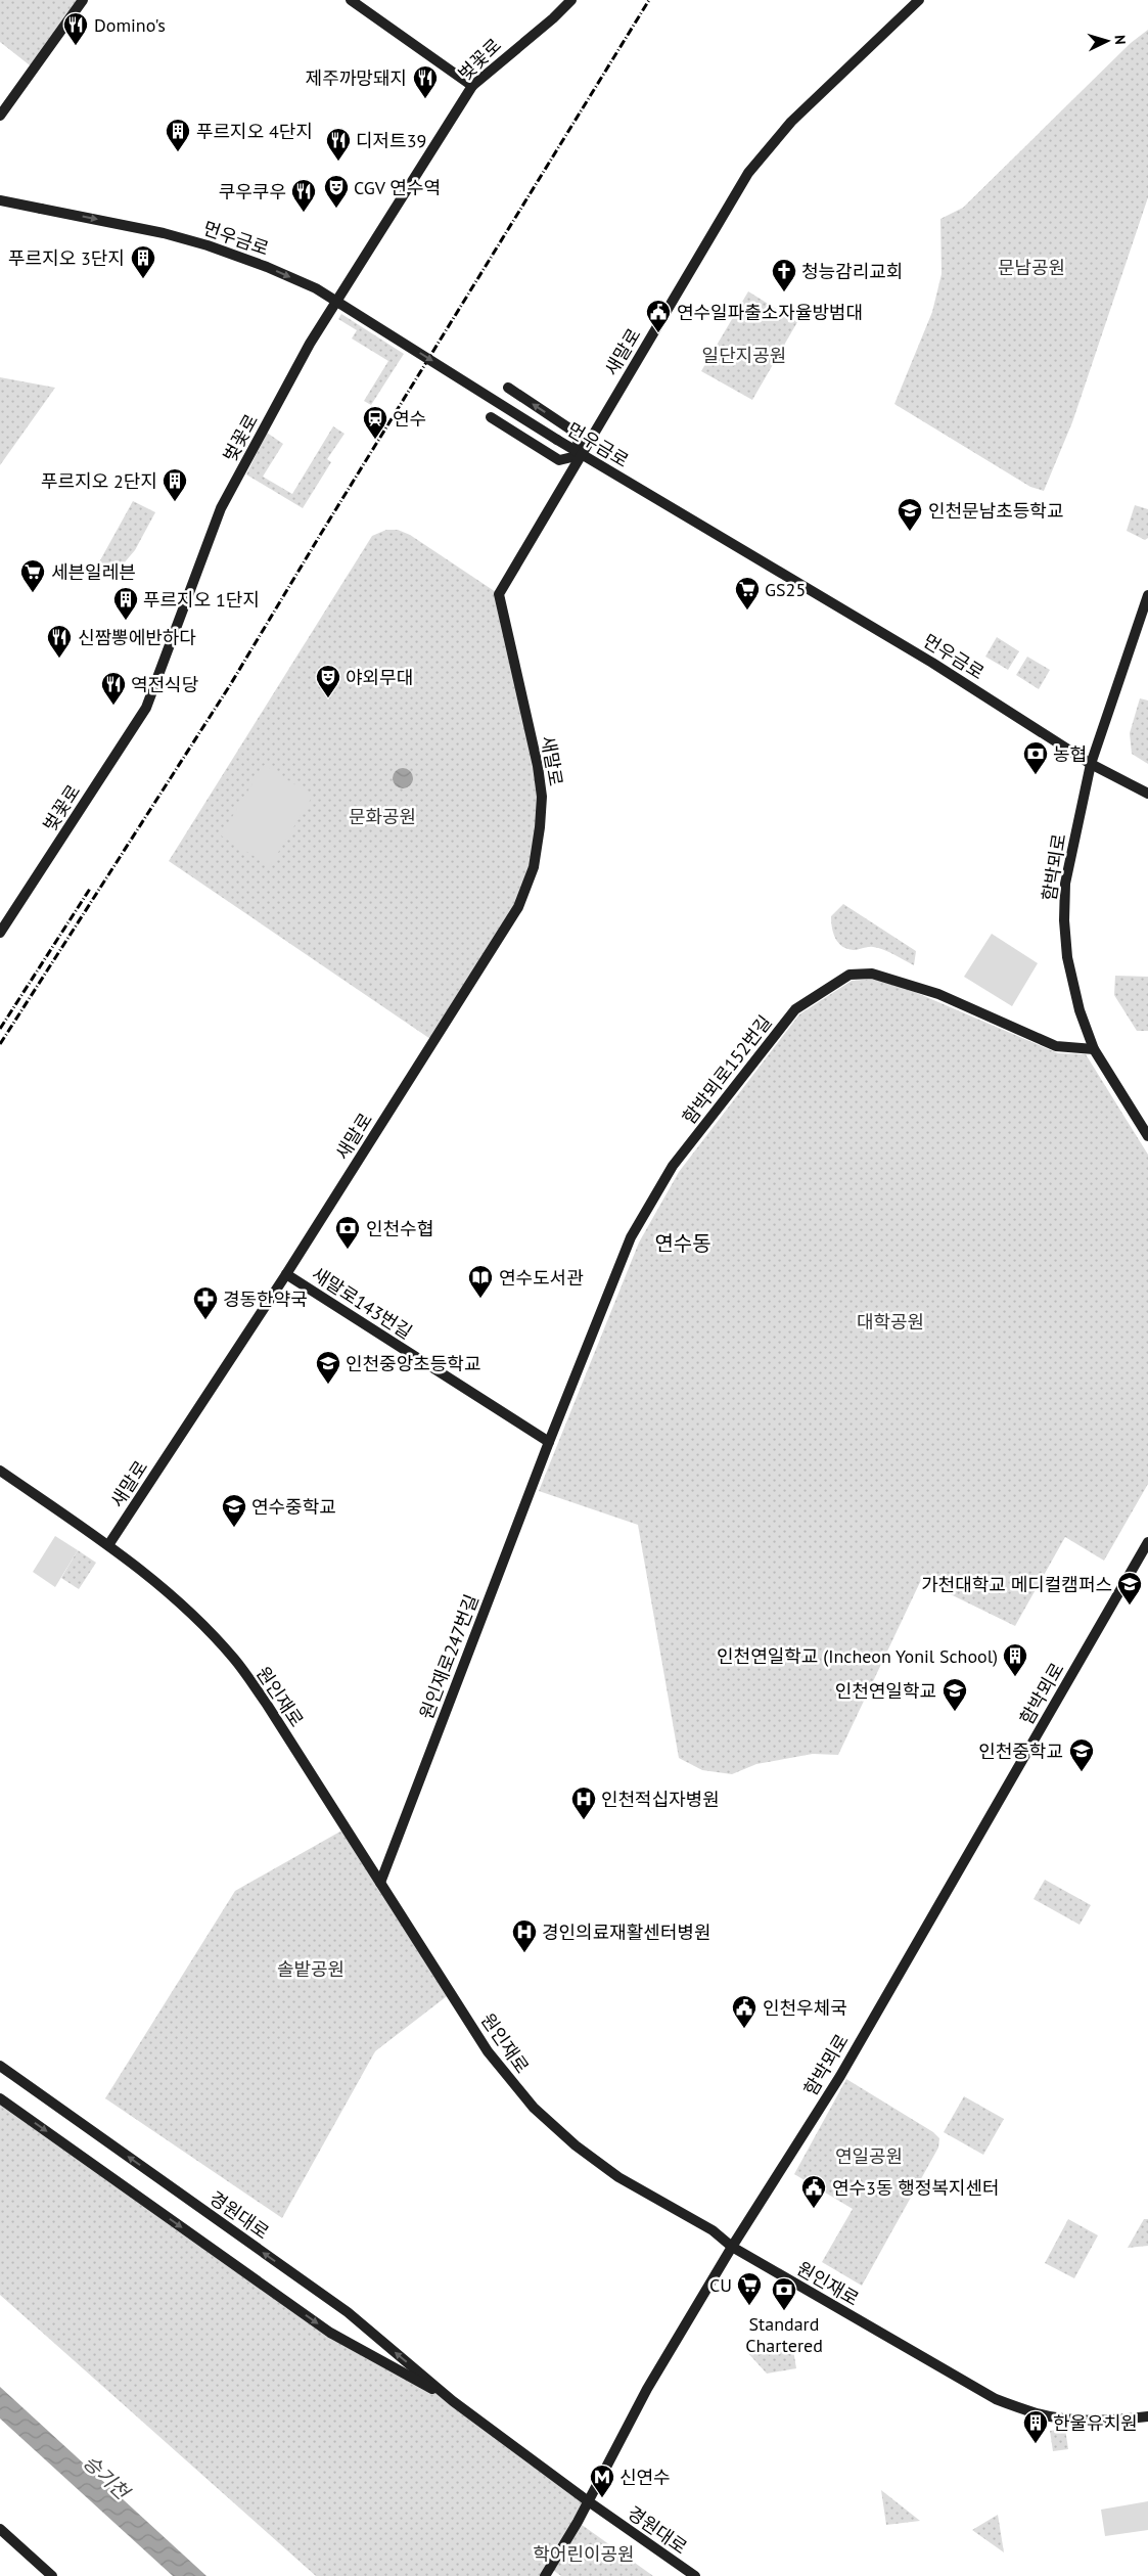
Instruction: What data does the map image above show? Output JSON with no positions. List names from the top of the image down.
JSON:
{
  "streets": {
    "main road": [
      "벚꽃로",
      "먼우금로",
      "새말로",
      "함박뫼로",
      "함박뫼로152번길",
      "새말로143번길",
      "원인재로247번길",
      "원인재로",
      "경원대로"
    ]
  },
  "crossings": [
    ["먼우금로", "새말로"],
    ["먼우금로", "함박뫼로"],
    ["새말로", "새말로143번길"],
    ["새말로", "원인재로"],
    ["함박뫼로", "함박뫼로152번길"],
    ["함박뫼로", "원인재로"],
    ["함박뫼로", "경원대로"],
    ["함박뫼로152번길", "새말로143번길"],
    ["함박뫼로152번길", "원인재로247번길"],
    ["새말로143번길", "원인재로247번길"],
    ["원인재로247번길", "원인재로"]
  ],
  "one_way": ["먼우금로"],
  "districts": ["연수동"],
  "water": ["승기천"],
  "parks": [
    "문남공원",
    "일단지공원",
    "문화공원",
    "대학공원",
    "솔밭공원",
    "연일공원",
    "학어린이공원"
  ],
  "places": {
    "restaurant": [
      "Domino's",
      "제주까망돼지",
      "디저트39",
      "쿠우쿠우",
      "신짬뽕에반하다",
      "역전식당"
    ],
    "building": [
      "푸르지오 4단지",
      "푸르지오 3단지",
      "푸르지오 2단지",
      "푸르지오 1단지",
      "인천연일학교 (Incheon Yonil School)",
      "한울유치원"
    ],
    "theatre": ["CGV 연수역", "야외무대"],
    "church": ["청능감리교회"],
    "public building": ["연수일파출소자율방범대", "인천우체국", "연수3동 행정복지센터"],
    "station": ["연수"],
    "school or university": [
      "인천문남초등학교",
      "인천중앙초등학교",
      "연수중학교",
      "가천대학교 메디컬캠퍼스",
      "인천연일학교",
      "인천중학교"
    ],
    "supermarket": ["세븐일레븐", "GS25", "CU"],
    "bank": ["농협", "인천수협", "Standard Chartered"],
    "library": ["연수도서관"],
    "pharmacy": ["경동한약국"],
    "hospital": ["인천적십자병원", "경인의료재활센터병원"],
    "metro station": ["신연수"]
  },
  "north": "right"
}
